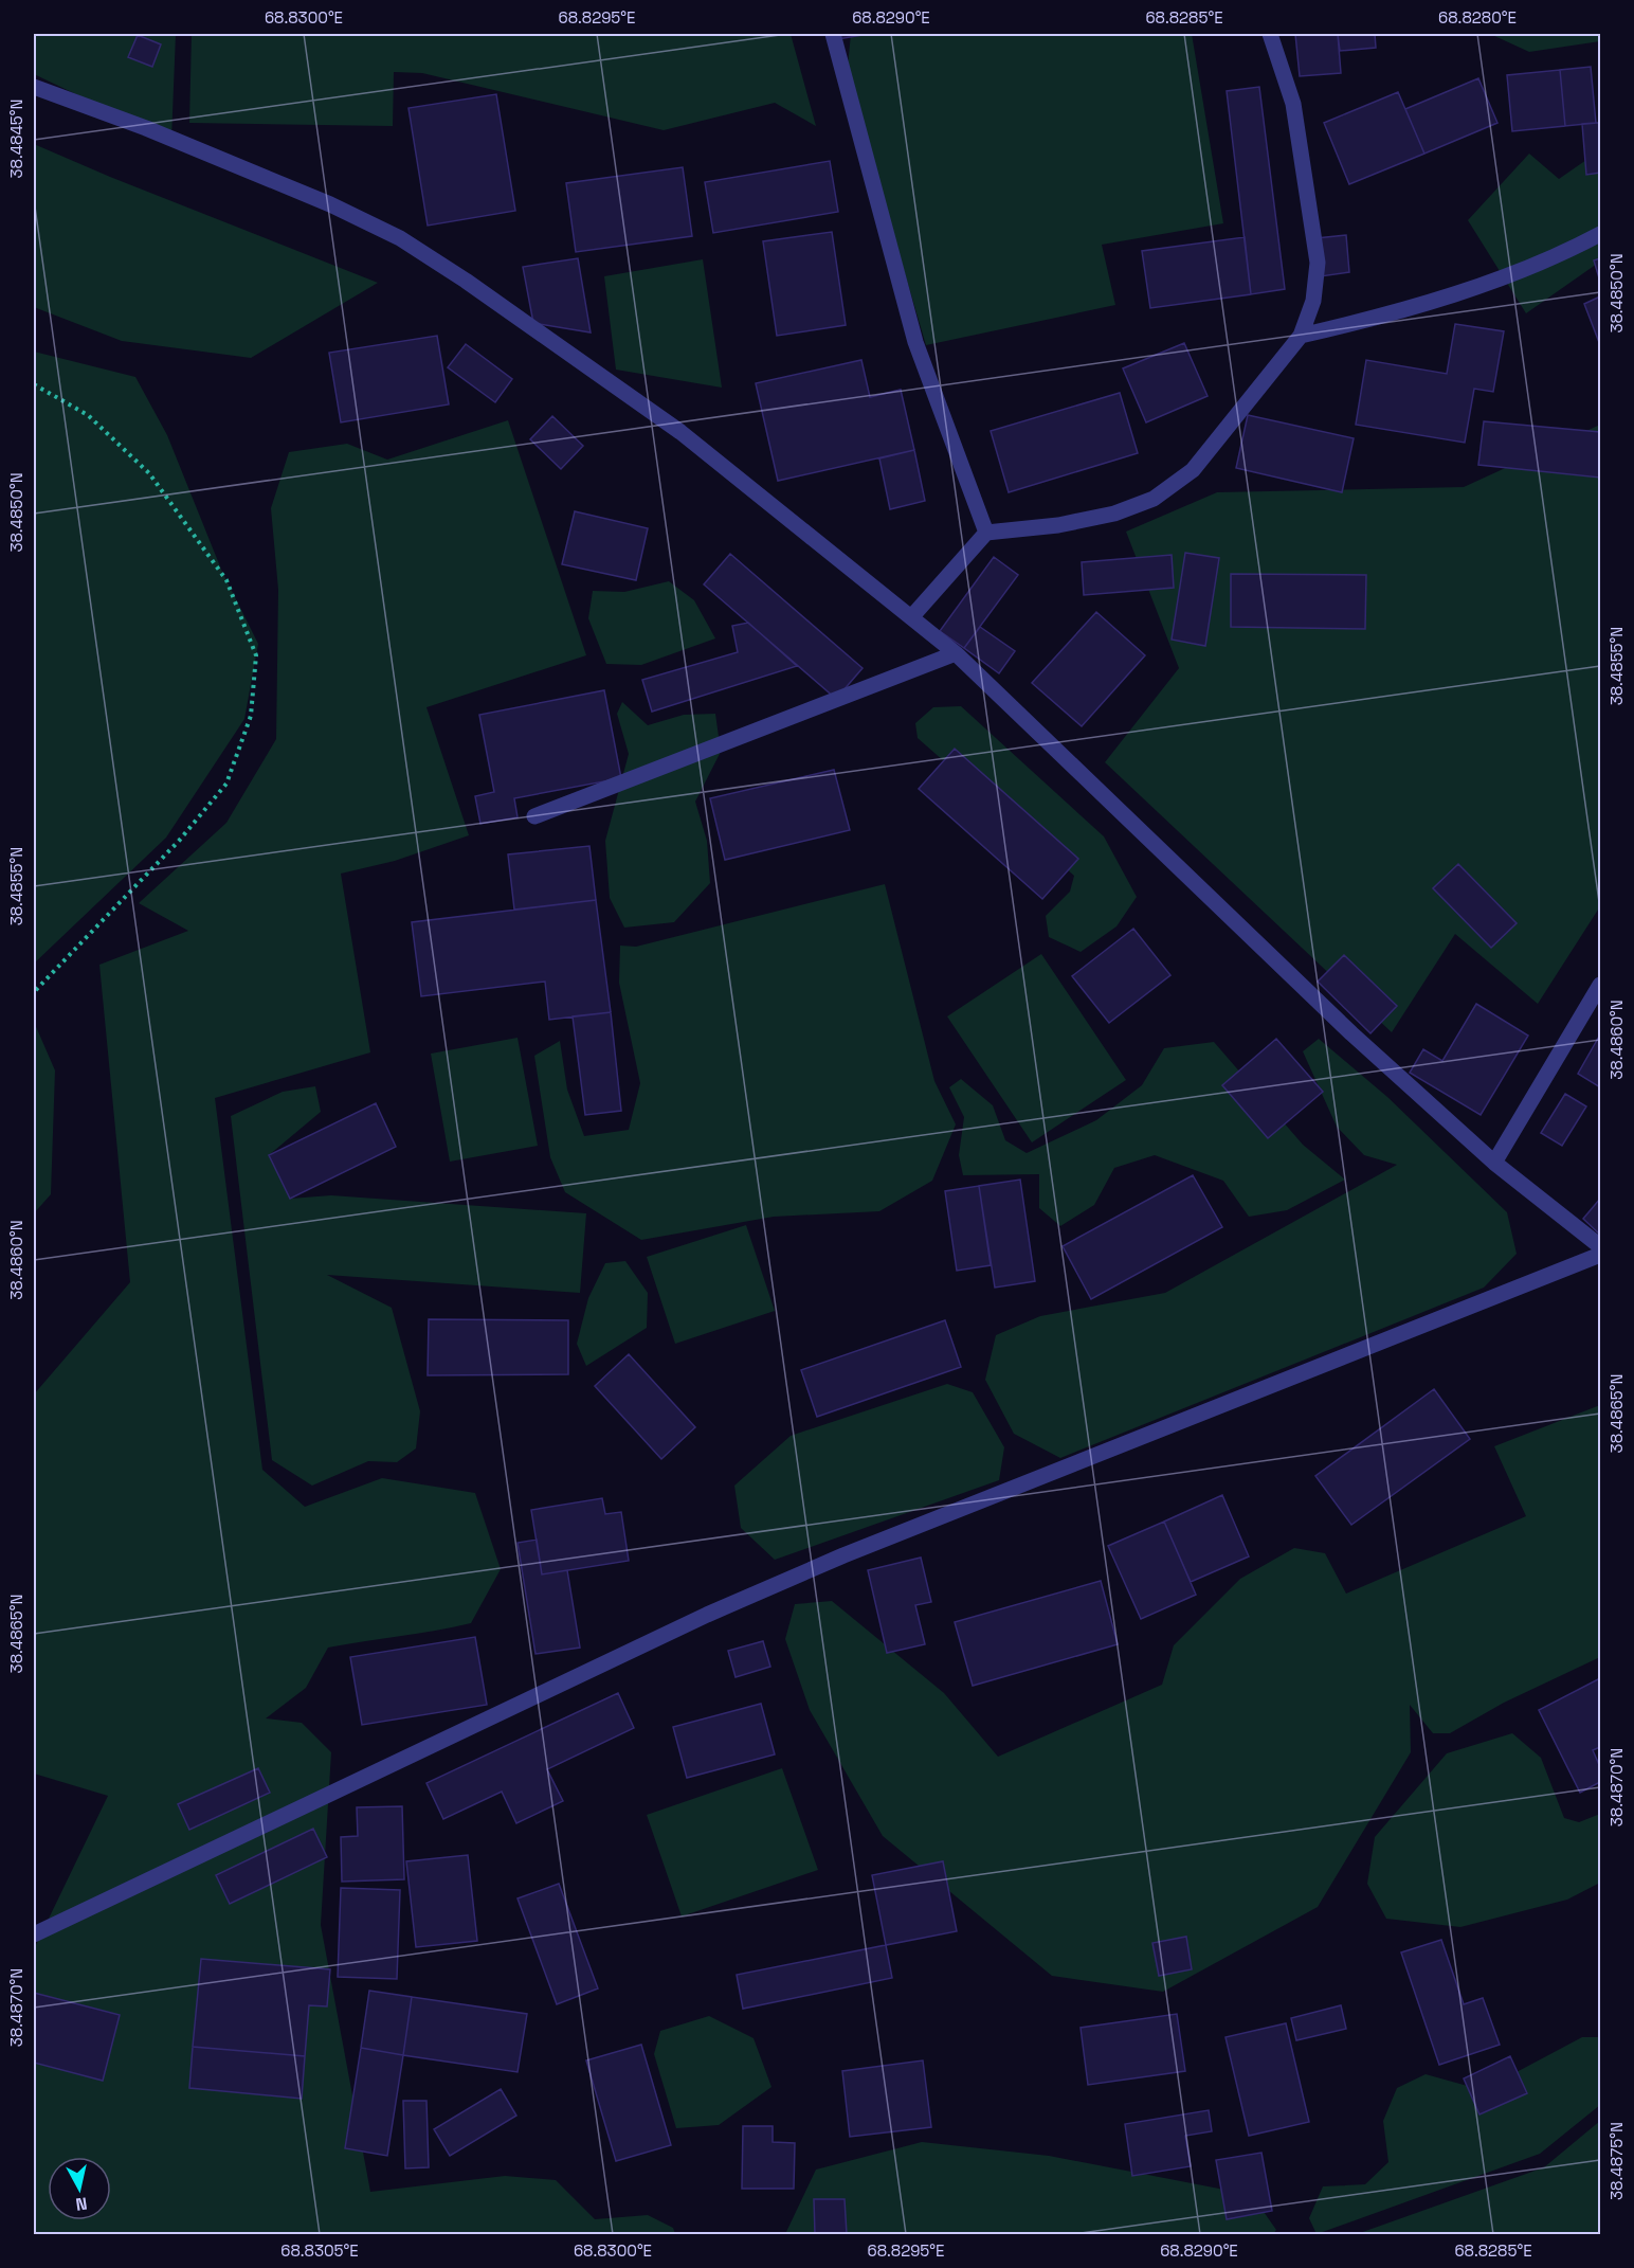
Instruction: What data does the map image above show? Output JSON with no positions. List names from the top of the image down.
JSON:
{
  "north": "bottom",
  "coordinates": [
    "68.8300°E",
    "68.8295°E",
    "68.8290°E",
    "68.8285°E",
    "68.8280°E",
    "38.4845°N",
    "38.4850°N",
    "38.4855°N",
    "38.4860°N",
    "38.4865°N",
    "38.4870°N",
    "38.4875°N",
    "68.8305°E"
  ]
}
